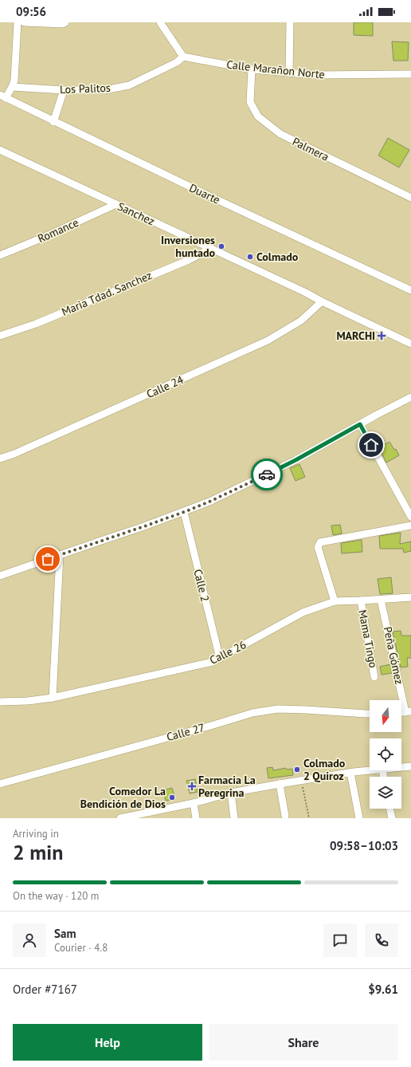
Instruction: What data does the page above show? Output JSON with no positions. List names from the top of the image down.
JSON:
{
  "streets": {
    "street": [
      "Calle Marañon Norte",
      "Los Palitos",
      "Palmera",
      "Duarte",
      "Sanchez",
      "Romance",
      "Maria Tdad. Sanchez",
      "Calle 24",
      "Calle 2",
      "Mama Tingo",
      "Calle 26",
      "Peña Gómez",
      "Calle 27"
    ]
  },
  "crossings": [
    ["Calle Marañon Norte", "Los Palitos"],
    ["Calle Marañon Norte", "Palmera"],
    ["Sanchez", "Romance"],
    ["Sanchez", "Maria Tdad. Sanchez"],
    ["Sanchez", "Calle 24"],
    ["Calle 2", "Calle 26"],
    ["Mama Tingo", "Calle 26"],
    ["Calle 26", "Peña Gómez"]
  ],
  "places": {
    "other": [
      "Inversiones huntado",
      "Colmado",
      "Colmado 2 Quiroz",
      "Comedor La Bendición de Dios"
    ],
    "health": ["MARCHI", "Farmacia La Peregrina"]
  },
  "north": "bottom",
  "page": {
    "status": "09:56",
    "heading": ["2 min", "Arriving in", "09:58–10:03"],
    "panel": [
      "Sam",
      "Courier · 4.8",
      "Order #7167",
      "$9.61"
    ],
    "bar": "On the way · 120 m",
    "buttons": ["Help", "Share"]
  }
}
